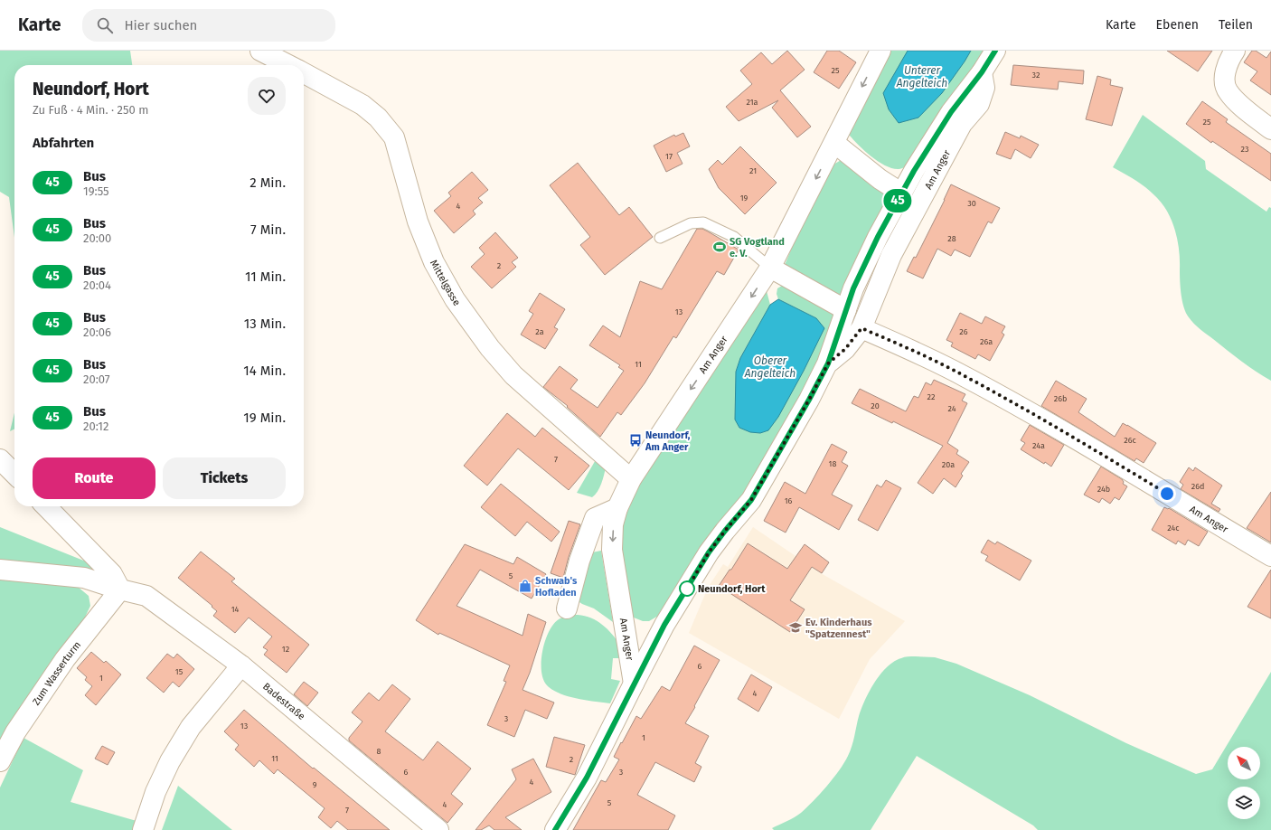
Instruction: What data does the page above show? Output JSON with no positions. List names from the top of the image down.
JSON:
{
  "streets": {
    "street": [
      "Am Anger",
      "Mittelgasse",
      "Zum Wasserturm",
      "Badestraße"
    ]
  },
  "crossings": [
    ["Am Anger", "Mittelgasse"],
    ["Zum Wasserturm", "Badestraße"]
  ],
  "water": ["Unterer Angelteich", "Oberer Angelteich"],
  "places": {
    "sports": ["SG Vogtland e. V."],
    "bus stop": ["Neundorf, Am Anger"],
    "shop": ["Schwab's Hofladen"],
    "other": ["Neundorf, Hort"],
    "school or university": ["Ev. Kinderhaus \"Spatzennest\""]
  },
  "lines": ["bus line 45"],
  "house_numbers": [
    "25",
    "32",
    "21a",
    "25",
    "23",
    "17",
    "21",
    "19",
    "30",
    "4",
    "28",
    "2",
    "13",
    "2a",
    "26",
    "26a",
    "11",
    "22",
    "26b",
    "20",
    "24",
    "26c",
    "24a",
    "7",
    "18",
    "20a",
    "26d",
    "24b",
    "16",
    "24c",
    "5",
    "14",
    "12",
    "6",
    "15",
    "1",
    "4",
    "3",
    "13",
    "1",
    "8",
    "11",
    "2",
    "6",
    "3",
    "4",
    "9",
    "5",
    "4",
    "7"
  ],
  "north": "top left",
  "page": {
    "header": "Karte",
    "search": "Hier suchen",
    "nav": ["Karte", "Ebenen", "Teilen"],
    "on_map": "45",
    "heading": [
      ["Neundorf, Hort", "Zu Fuß · 4 Min. · 250 m"],
      "Abfahrten"
    ],
    "list": [
      {
        "mark": "45",
        "name": "Bus",
        "note": "19:55",
        "value": "2 Min."
      },
      {
        "mark": "45",
        "name": "Bus",
        "note": "20:00",
        "value": "7 Min."
      },
      {
        "mark": "45",
        "name": "Bus",
        "note": "20:04",
        "value": "11 Min."
      },
      {
        "mark": "45",
        "name": "Bus",
        "note": "20:06",
        "value": "13 Min."
      },
      {
        "mark": "45",
        "name": "Bus",
        "note": "20:07",
        "value": "14 Min."
      },
      {
        "mark": "45",
        "name": "Bus",
        "note": "20:12",
        "value": "19 Min."
      }
    ],
    "buttons": ["Route", "Tickets"]
  }
}
